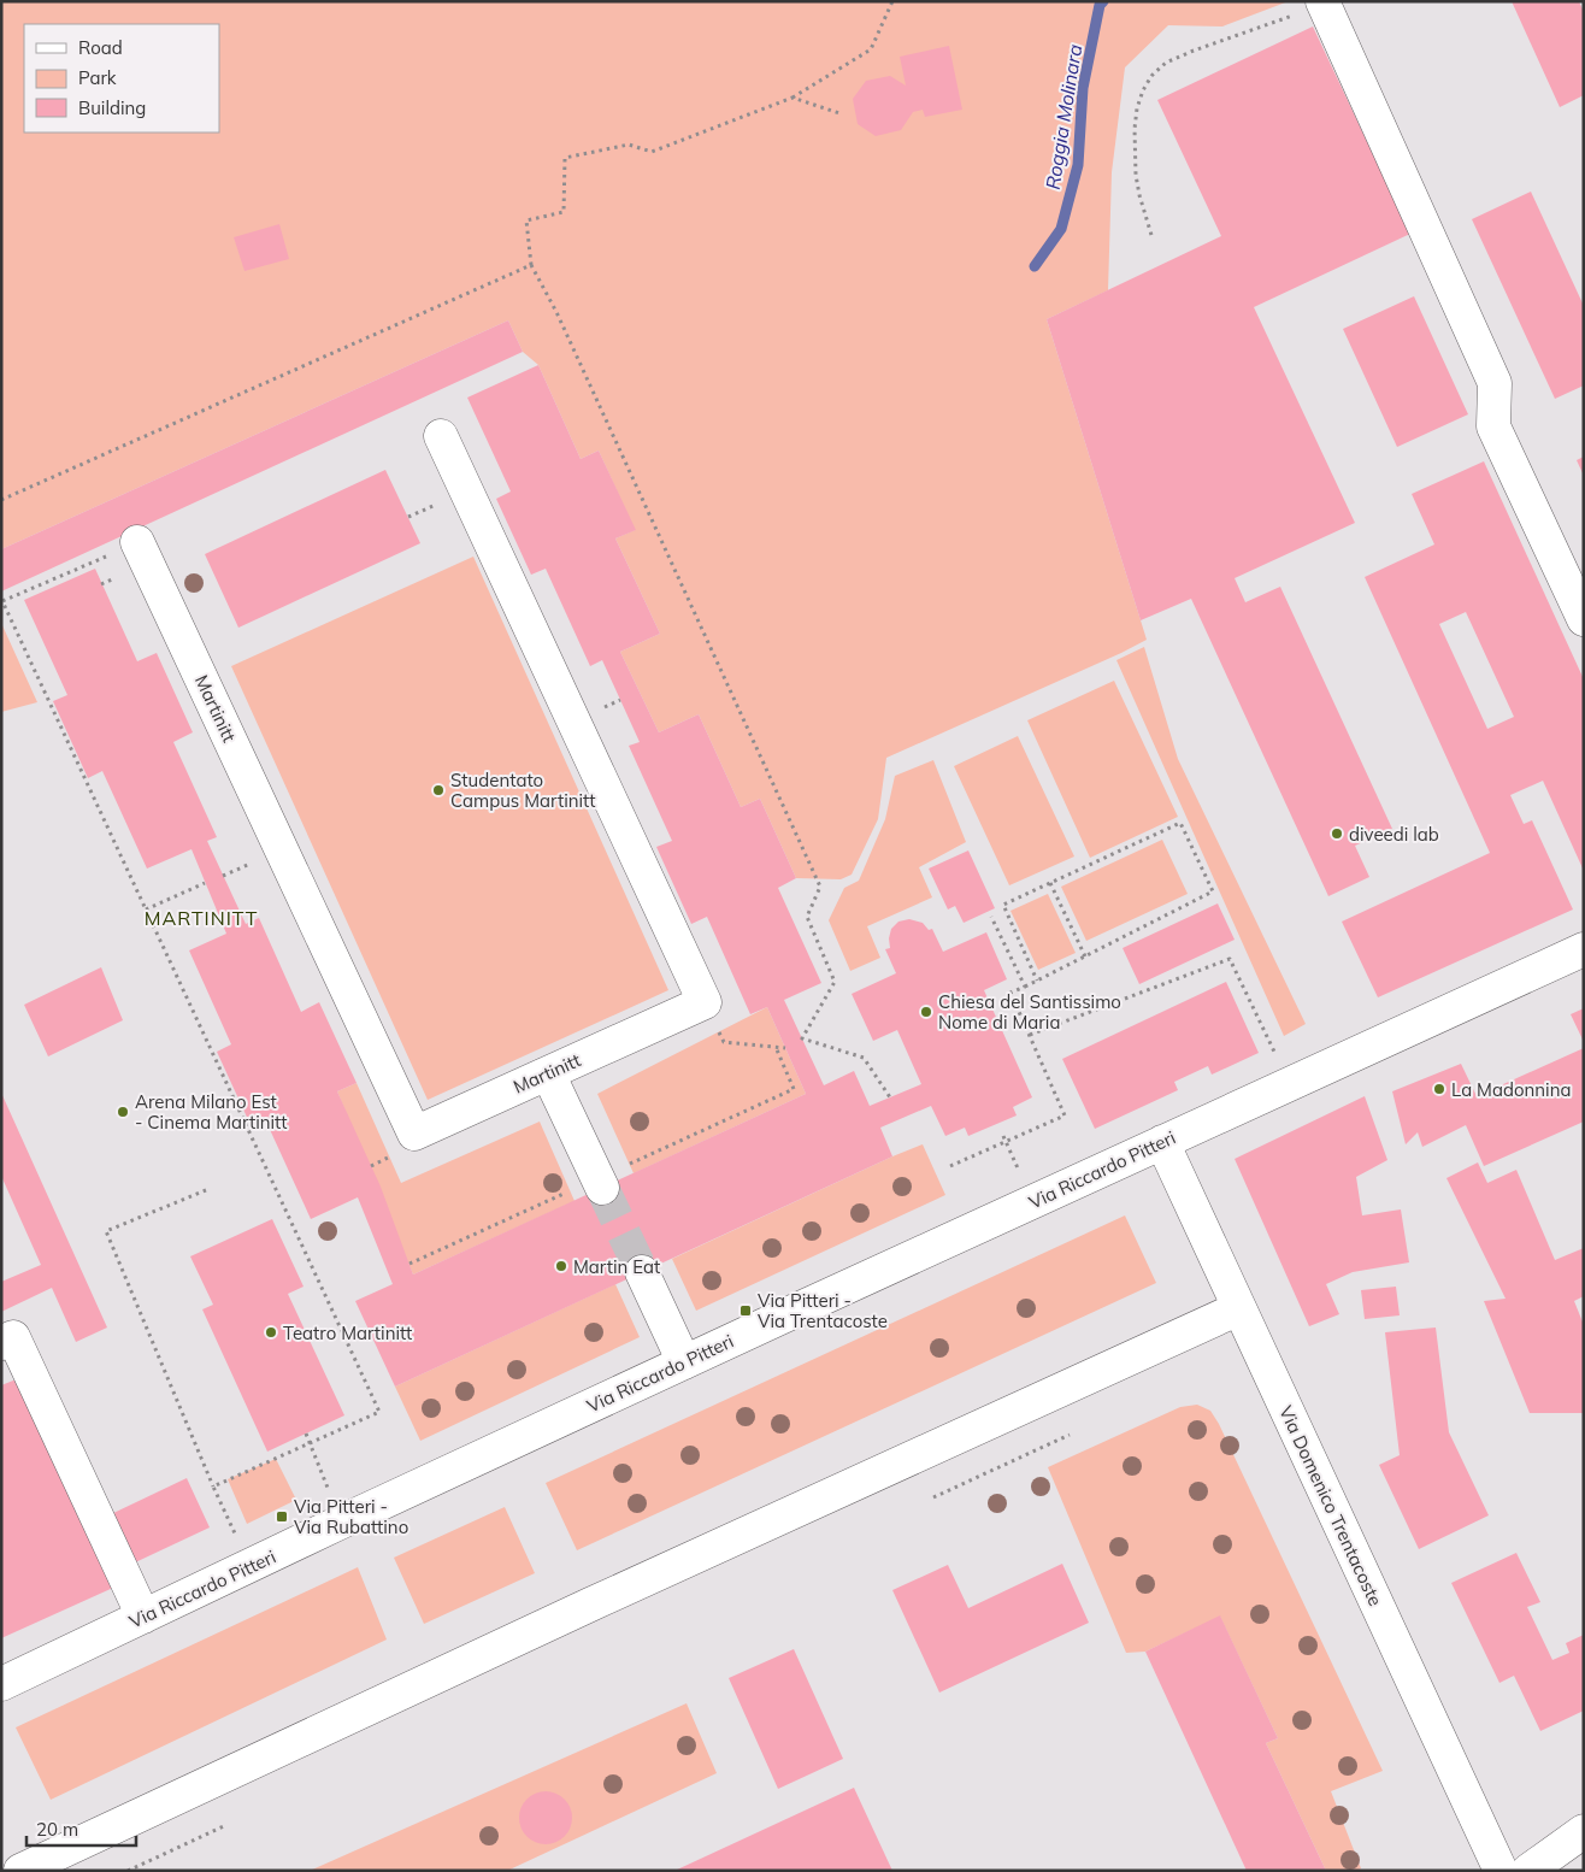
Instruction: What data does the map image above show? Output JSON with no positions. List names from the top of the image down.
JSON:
{
  "streets": {
    "street": ["Martinitt", "Via Riccardo Pitteri", "Via Domenico Trentacoste"]
  },
  "crossings": [
    ["Via Riccardo Pitteri", "Via Domenico Trentacoste"]
  ],
  "districts": ["MARTINITT"],
  "water": ["Roggia Molinara"],
  "places": {
    "other": [
      "Studentato Campus Martinitt",
      "diveedi lab",
      "Chiesa del Santissimo Nome di Maria",
      "La Madonnina",
      "Arena Milano Est - Cinema Martinitt",
      "Martin Eat",
      "Teatro Martinitt"
    ],
    "transit": ["Via Pitteri - Via Trentacoste", "Via Pitteri - Via Rubattino"]
  },
  "legend": ["Road", "Park", "Building"],
  "scale_bar": "20 m"
}
